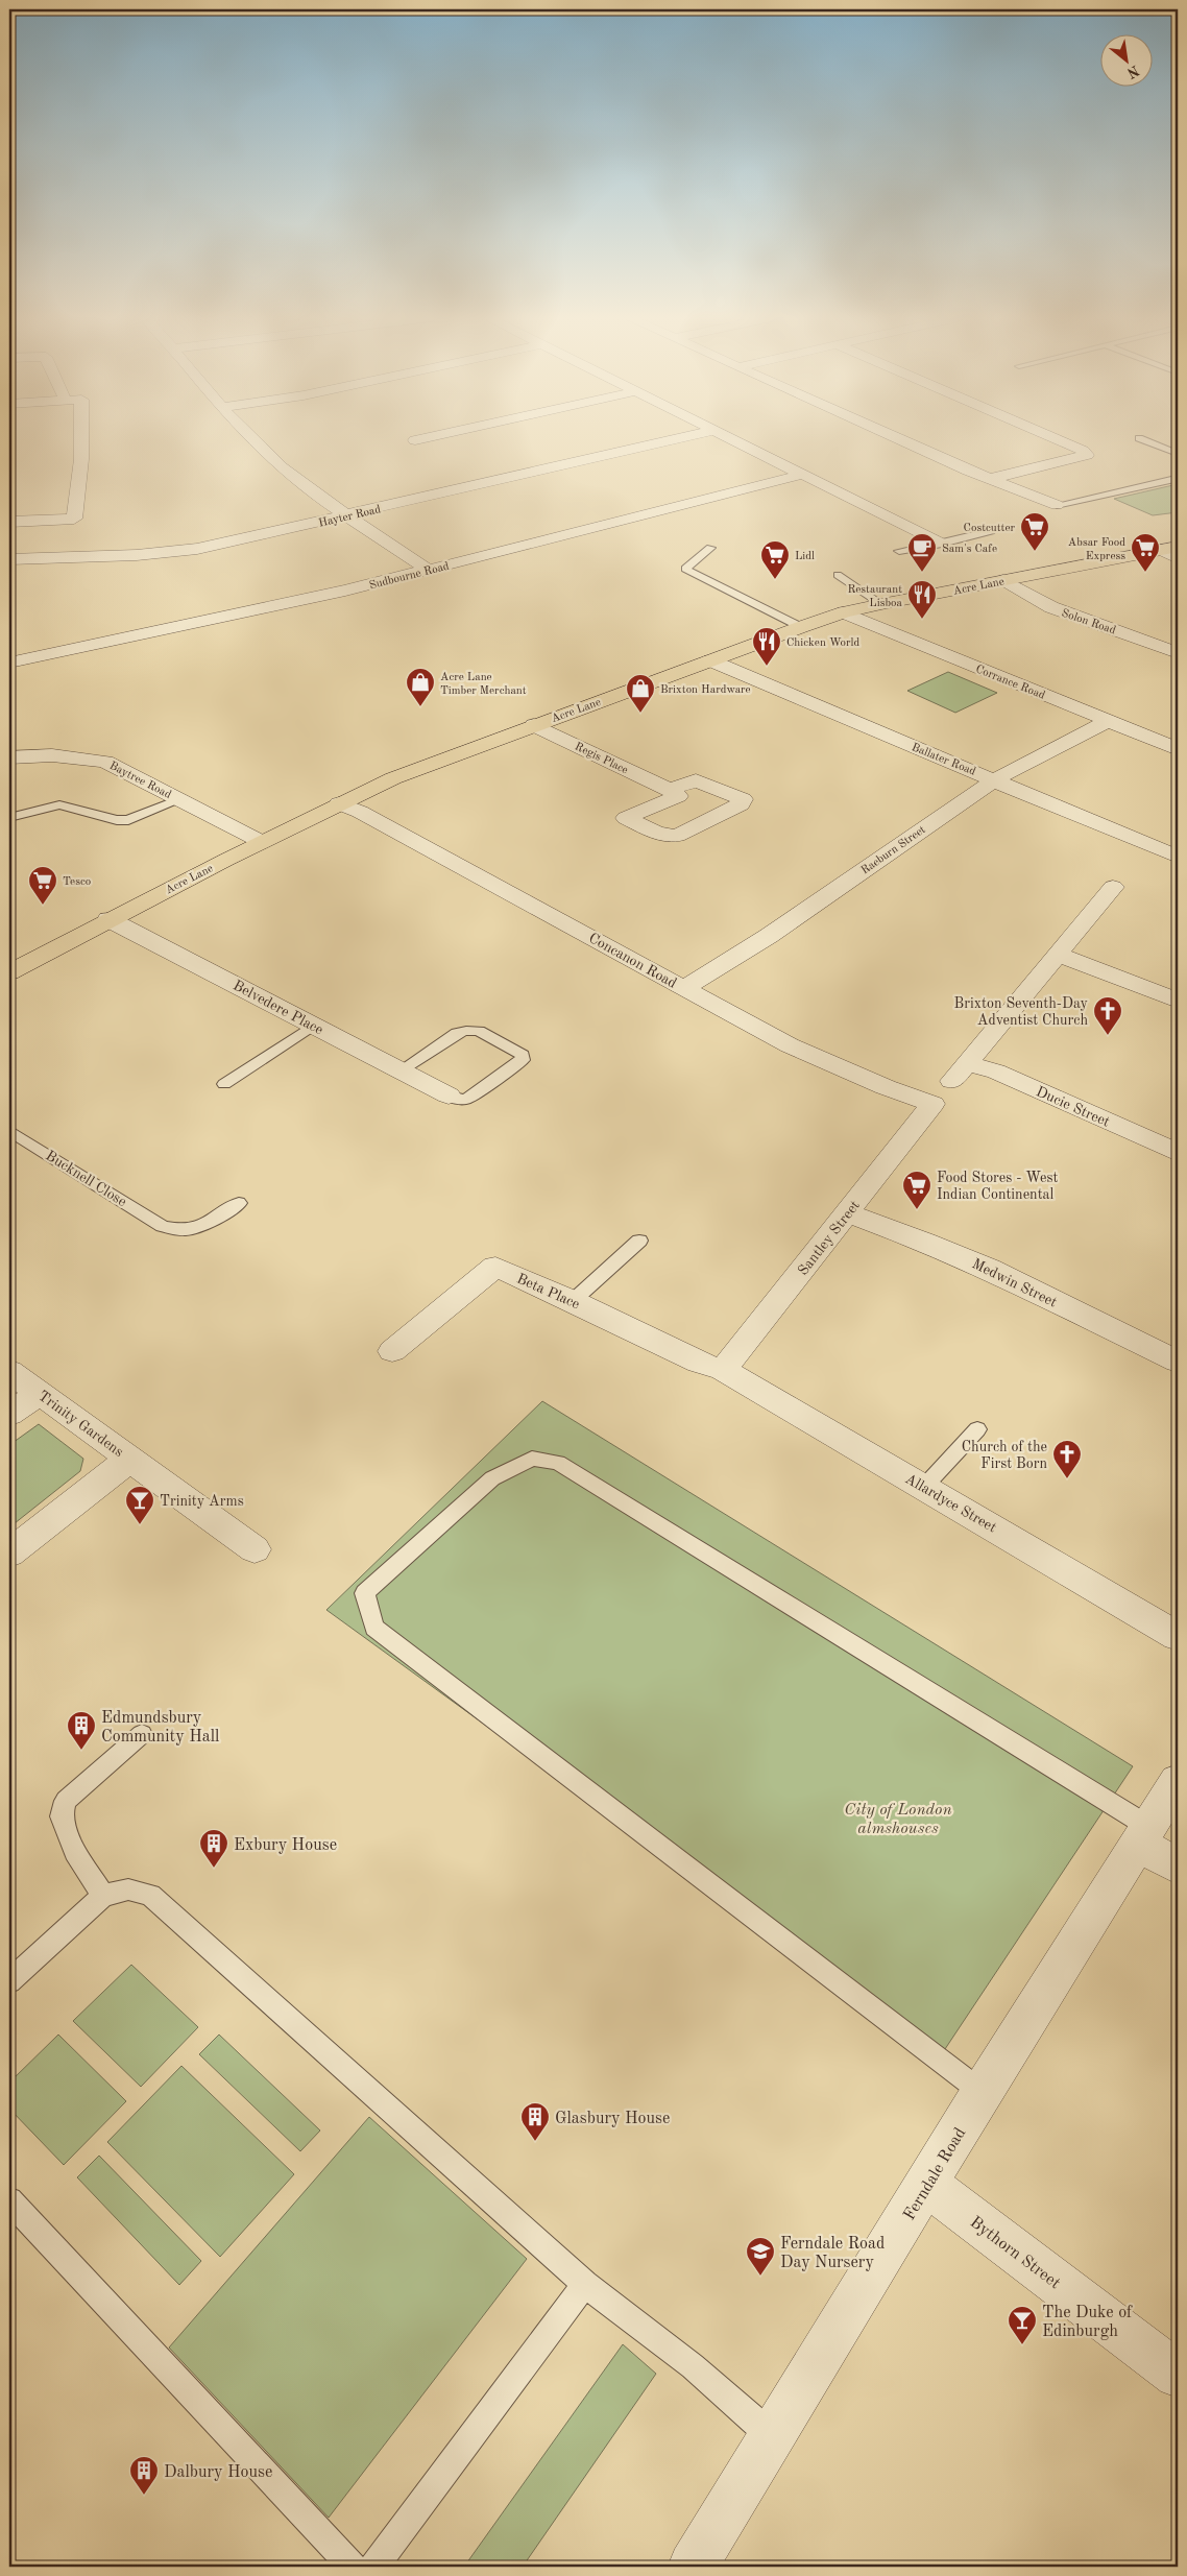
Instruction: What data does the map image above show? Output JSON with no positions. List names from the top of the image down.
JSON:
{
  "streets": {
    "main road": ["Acre Lane"],
    "street": [
      "Hayter Road",
      "Sudbourne Road",
      "Solon Road",
      "Corrance Road",
      "Regis Place",
      "Ballater Road",
      "Baytree Road",
      "Raeburn Street",
      "Concanon Road",
      "Belvedere Place",
      "Ducie Street",
      "Santley Street",
      "Medwin Street",
      "Beta Place",
      "Trinity Gardens",
      "Allardyce Street",
      "Ferndale Road",
      "Bythorn Street"
    ],
    "lane": ["Bucknell Close"]
  },
  "crossings": [
    ["Acre Lane", "Solon Road"],
    ["Acre Lane", "Corrance Road"],
    ["Acre Lane", "Regis Place"],
    ["Acre Lane", "Ballater Road"],
    ["Acre Lane", "Baytree Road"],
    ["Acre Lane", "Concanon Road"],
    ["Acre Lane", "Belvedere Place"],
    ["Corrance Road", "Raeburn Street"],
    ["Ballater Road", "Raeburn Street"],
    ["Raeburn Street", "Concanon Road"],
    ["Concanon Road", "Santley Street"],
    ["Santley Street", "Medwin Street"],
    ["Santley Street", "Beta Place"],
    ["Santley Street", "Allardyce Street"],
    ["Beta Place", "Allardyce Street"],
    ["Ferndale Road", "Bythorn Street"]
  ],
  "parks": ["City of London almshouses"],
  "places": {
    "supermarket": [
      "Costcutter",
      "Absar Food Express",
      "Lidl",
      "Tesco",
      "Food Stores - West Indian Continental"
    ],
    "cafe": ["Sam's Cafe"],
    "restaurant": ["Restaurant Lisboa", "Chicken World"],
    "shop": ["Acre Lane Timber Merchant", "Brixton Hardware"],
    "church": ["Brixton Seventh-Day Adventist Church", "Church of the First Born"],
    "bar": ["Trinity Arms", "The Duke of Edinburgh"],
    "building": [
      "Edmundsbury Community Hall",
      "Exbury House",
      "Glasbury House",
      "Dalbury House"
    ],
    "school or university": ["Ferndale Road Day Nursery"]
  },
  "north": "bottom right"
}
